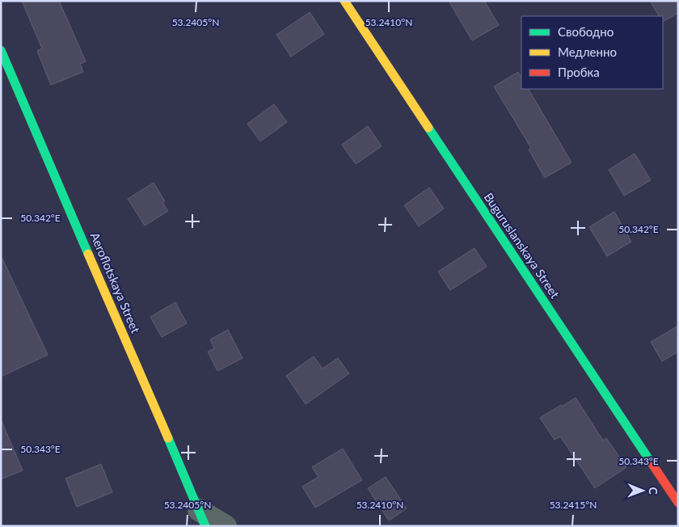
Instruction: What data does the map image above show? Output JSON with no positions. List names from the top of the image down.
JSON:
{
  "streets": {
    "street": ["Buguruslanskaya Street", "Aeroflotskaya Street"]
  },
  "legend": ["Свободно", "Медленно", "Пробка"],
  "north": "right",
  "coordinates": [
    "53.2405°N",
    "53.2410°N",
    "50.342°E",
    "50.343°E",
    "53.2415°N"
  ]
}
